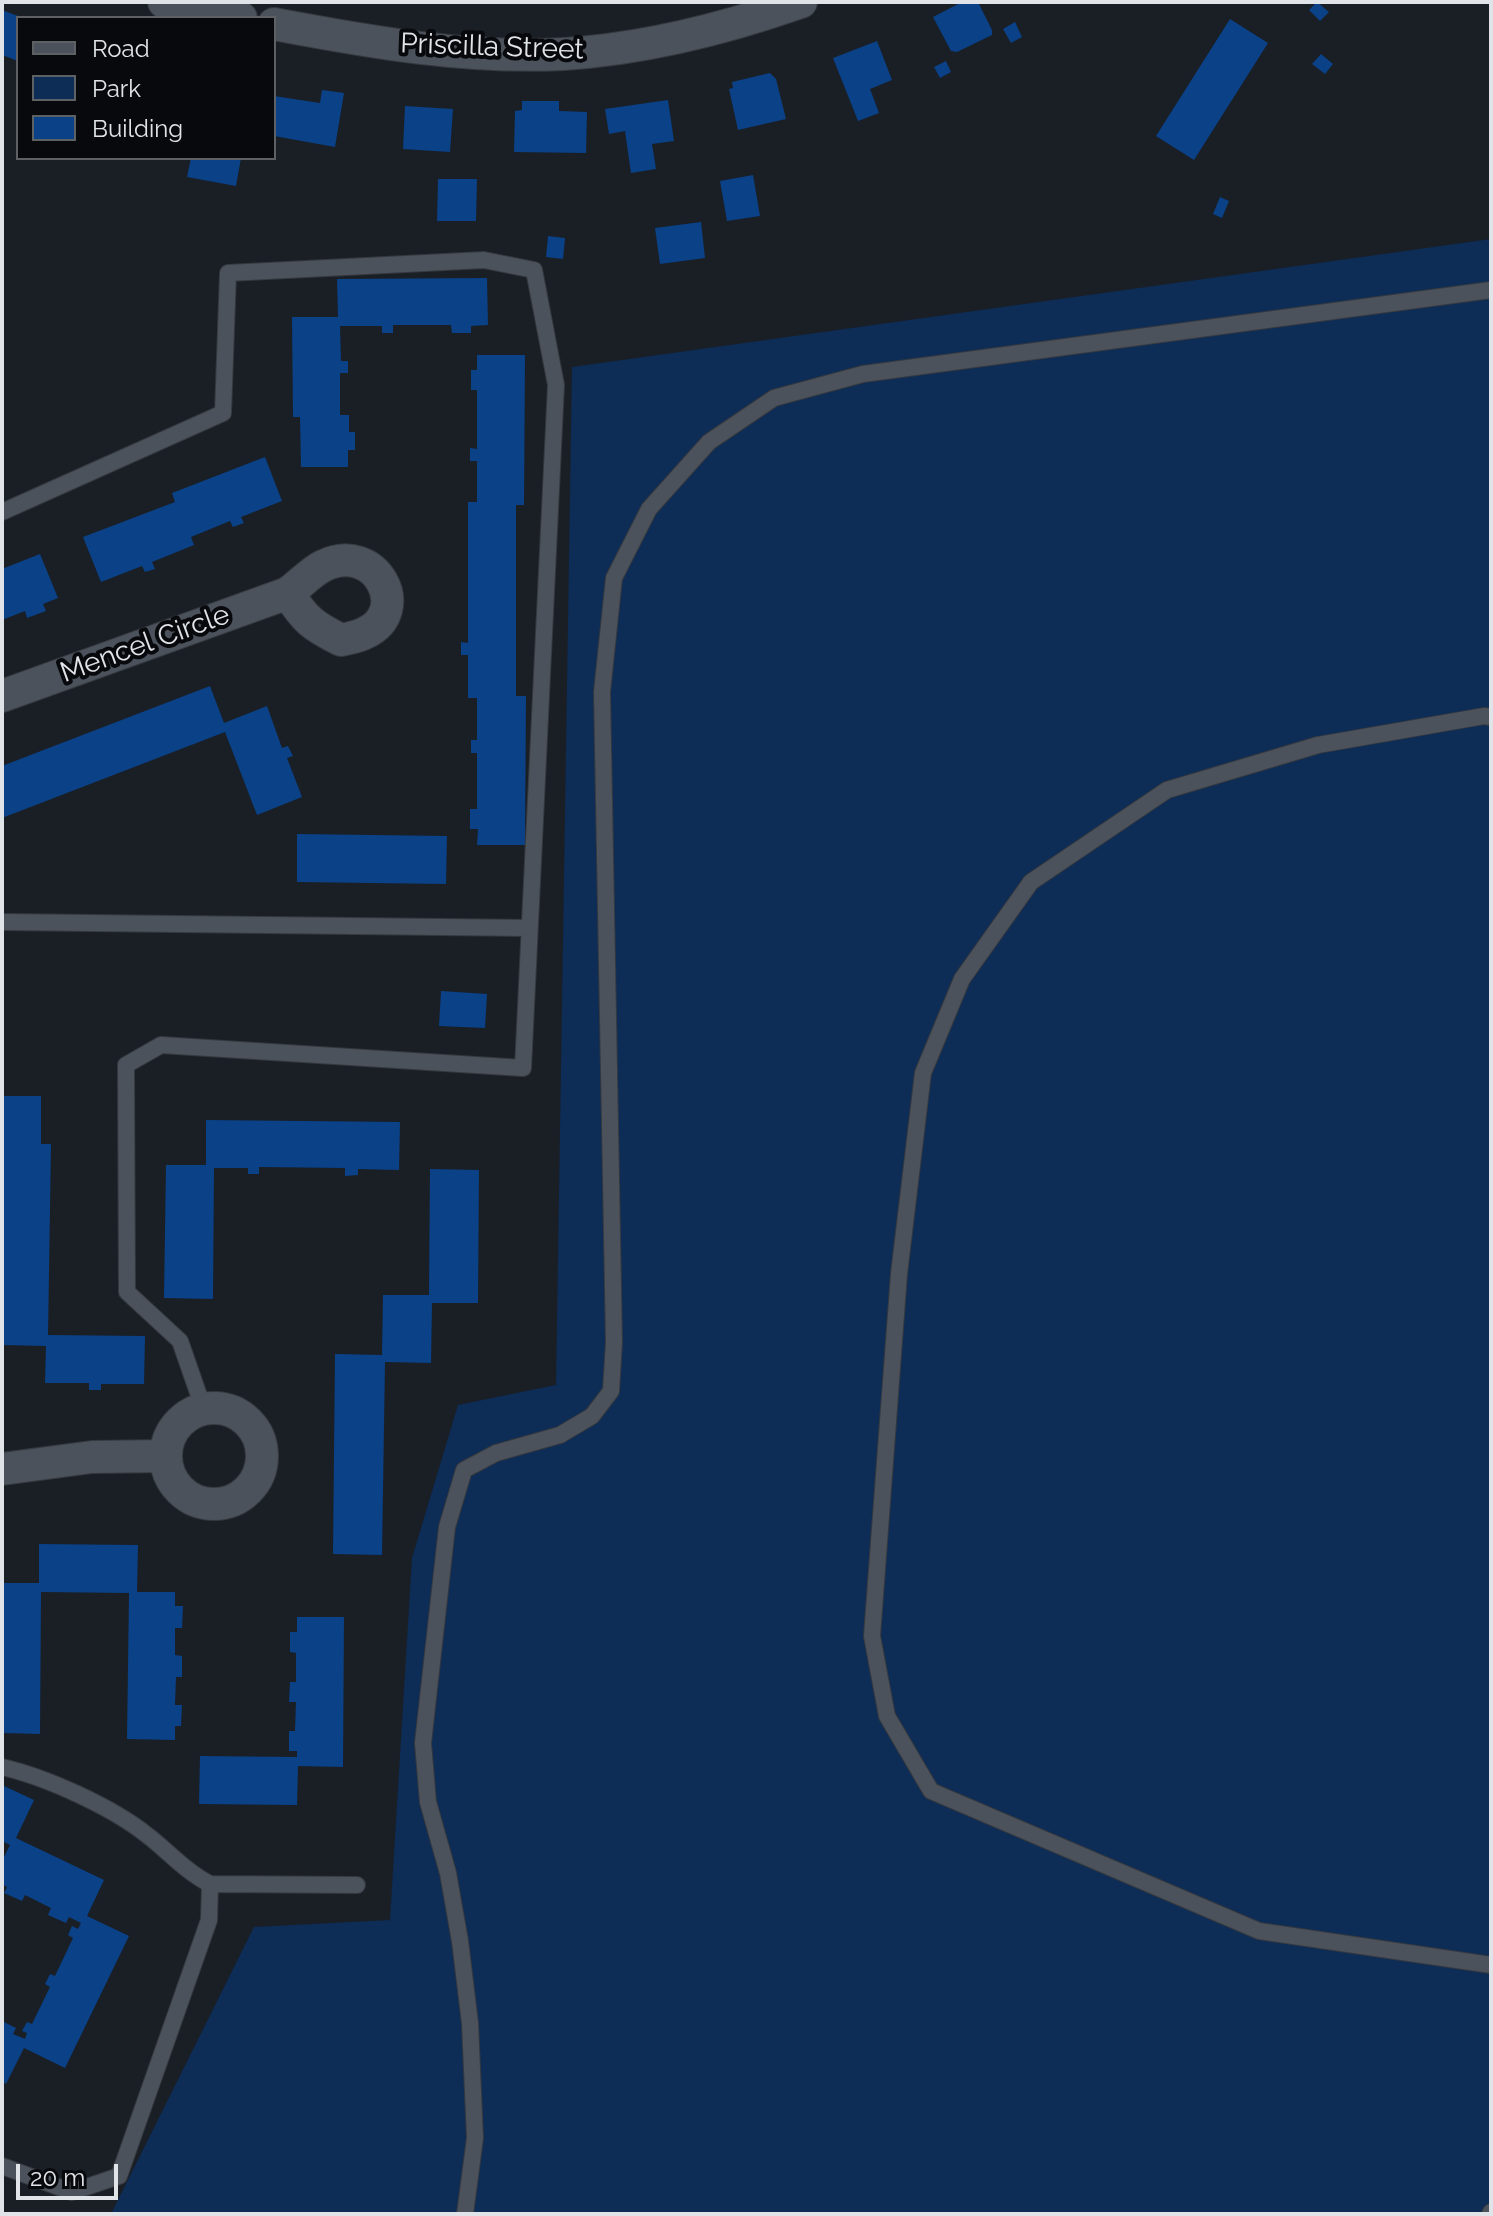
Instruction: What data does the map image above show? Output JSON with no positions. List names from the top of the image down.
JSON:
{
  "streets": {
    "street": ["Priscilla Street", "Mencel Circle"]
  },
  "legend": ["Road", "Park", "Building"],
  "scale_bar": "20 m"
}
